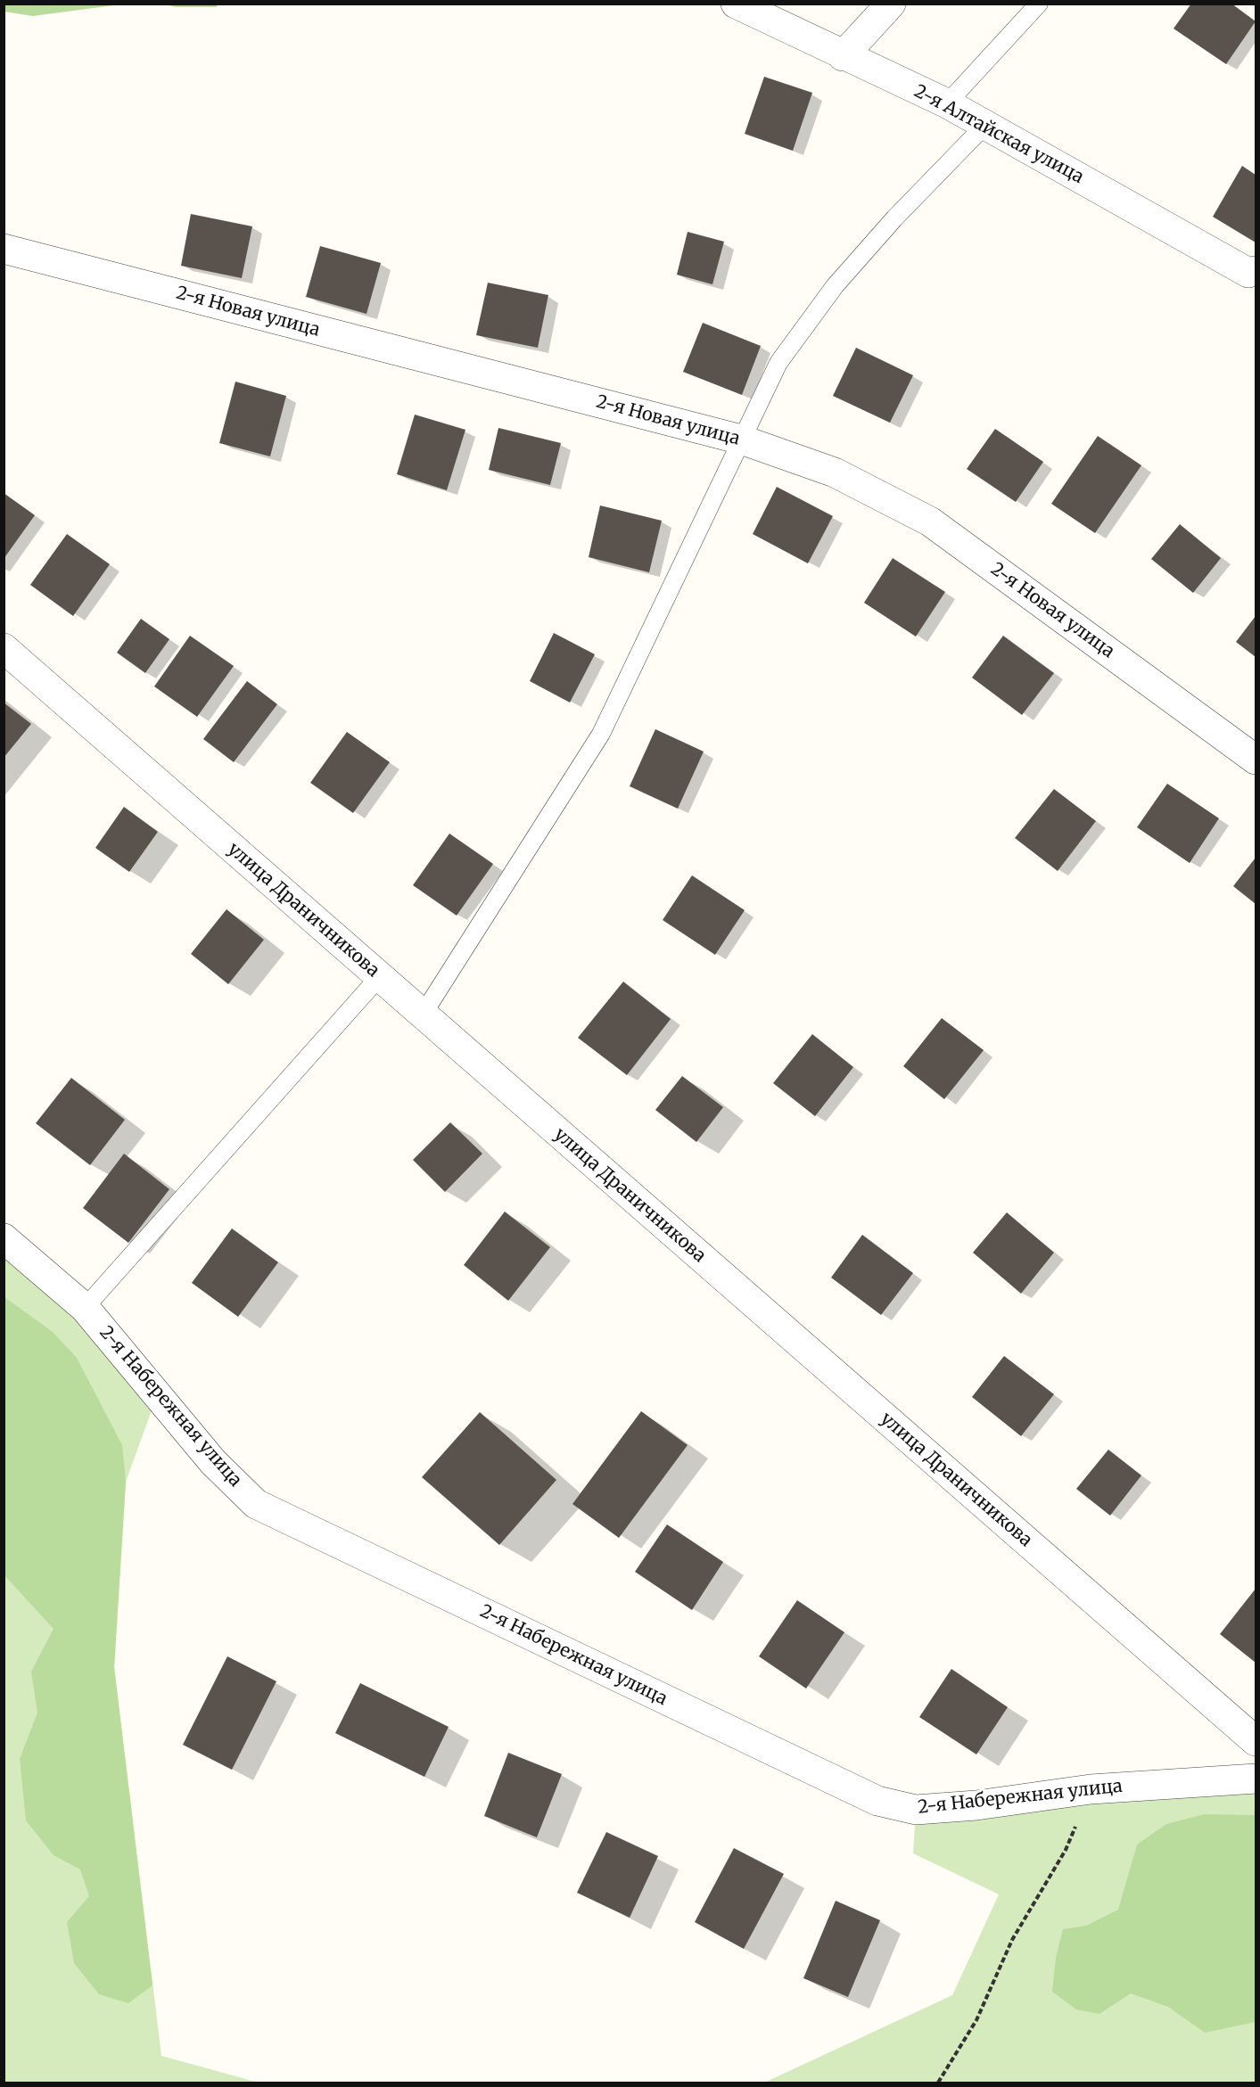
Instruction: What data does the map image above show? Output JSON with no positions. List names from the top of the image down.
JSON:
{
  "streets": {
    "street": [
      "2-я Алтайская улица",
      "2-я Новая улица",
      "улица Драничникова",
      "2-я Набережная улица"
    ]
  }
}
